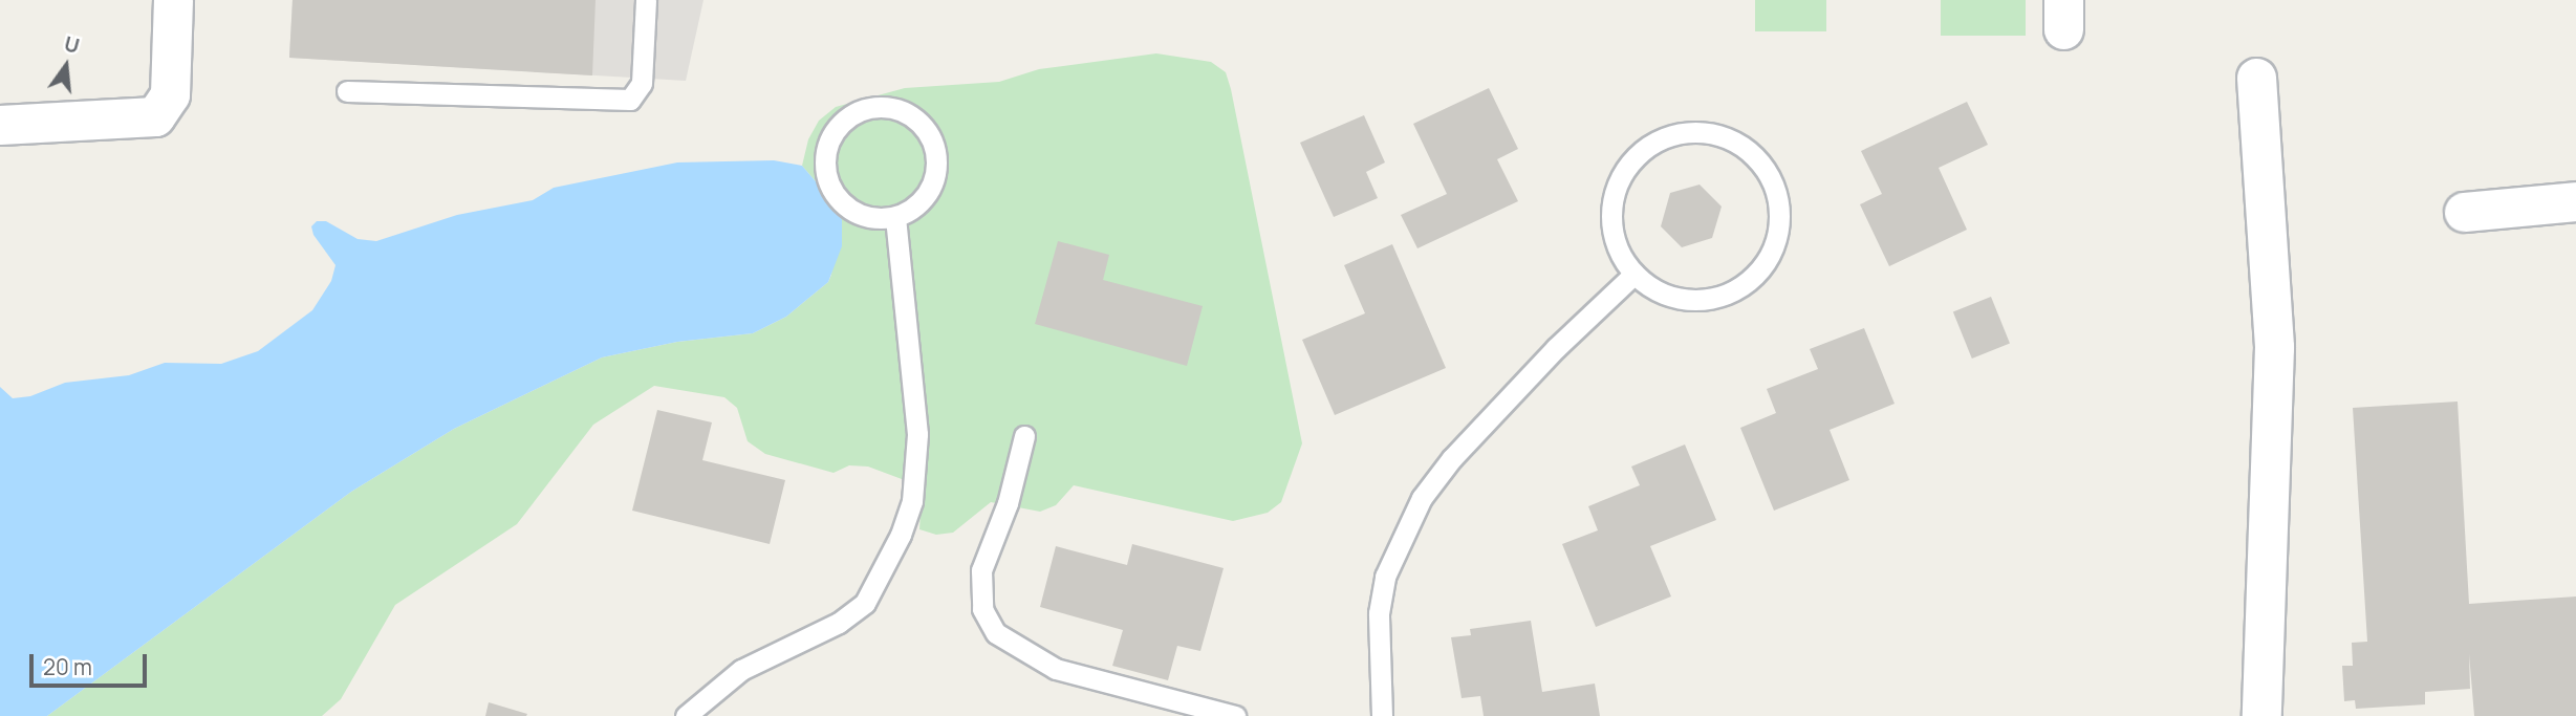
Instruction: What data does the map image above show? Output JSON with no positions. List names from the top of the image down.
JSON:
{
  "scale_bar": "20 m",
  "north": "top"
}
